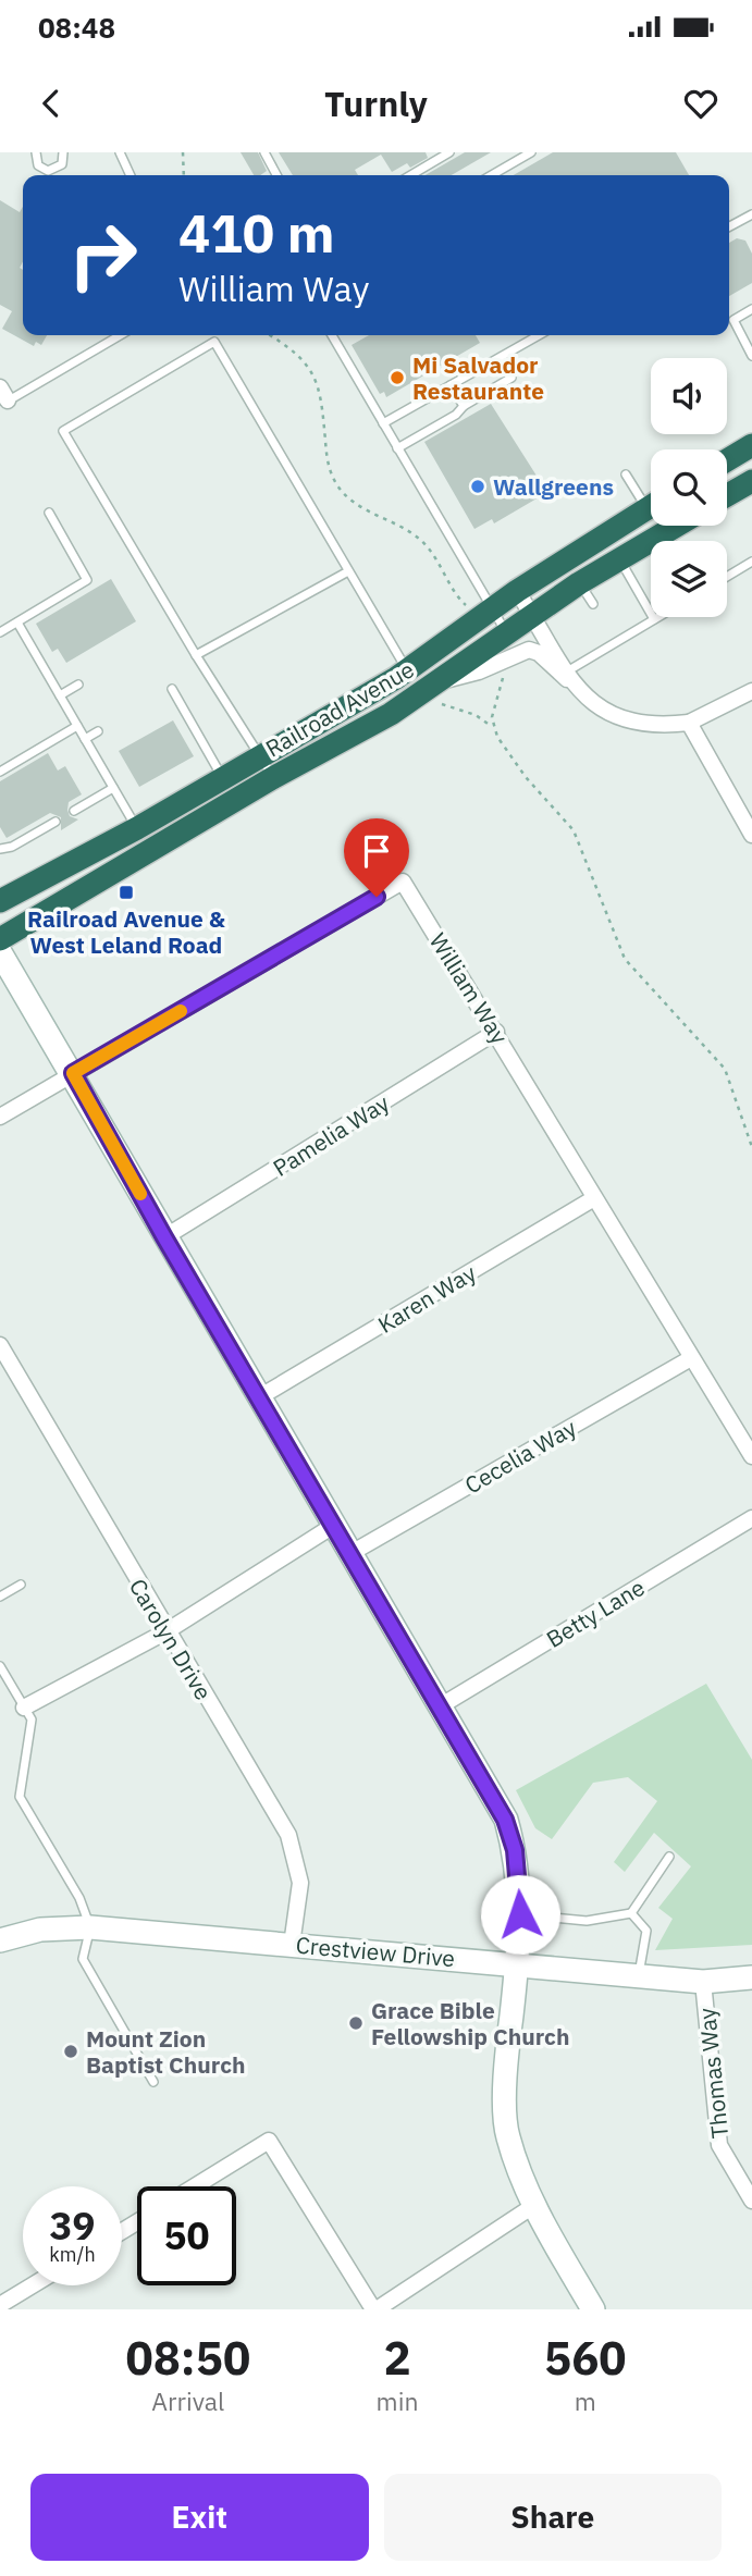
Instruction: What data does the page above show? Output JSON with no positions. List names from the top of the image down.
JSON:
{
  "streets": {
    "highway": ["Railroad Avenue"],
    "main road": ["Crestview Drive"],
    "street": [
      "William Way",
      "Pamelia Way",
      "Karen Way",
      "Cecelia Way",
      "Betty Lane",
      "Carolyn Drive",
      "Thomas Way"
    ]
  },
  "crossings": [
    ["William Way", "Pamelia Way"],
    ["William Way", "Karen Way"],
    ["William Way", "Cecelia Way"],
    ["Carolyn Drive", "Crestview Drive"],
    ["Crestview Drive", "Thomas Way"]
  ],
  "places": {
    "other": [
      "Mi Salvador Restaurante",
      "Wallgreens",
      "Grace Bible Fellowship Church",
      "Mount Zion Baptist Church"
    ],
    "transit": ["Railroad Avenue & West Leland Road"]
  },
  "page": {
    "status": "08:48",
    "header": "Turnly",
    "turn": ["410 m", "William Way"],
    "speed": "39 km/h",
    "limit": "50",
    "eta": [
      "08:50",
      "Arrival",
      "2",
      "min",
      "560",
      "m"
    ],
    "buttons": ["Exit", "Share"]
  }
}
